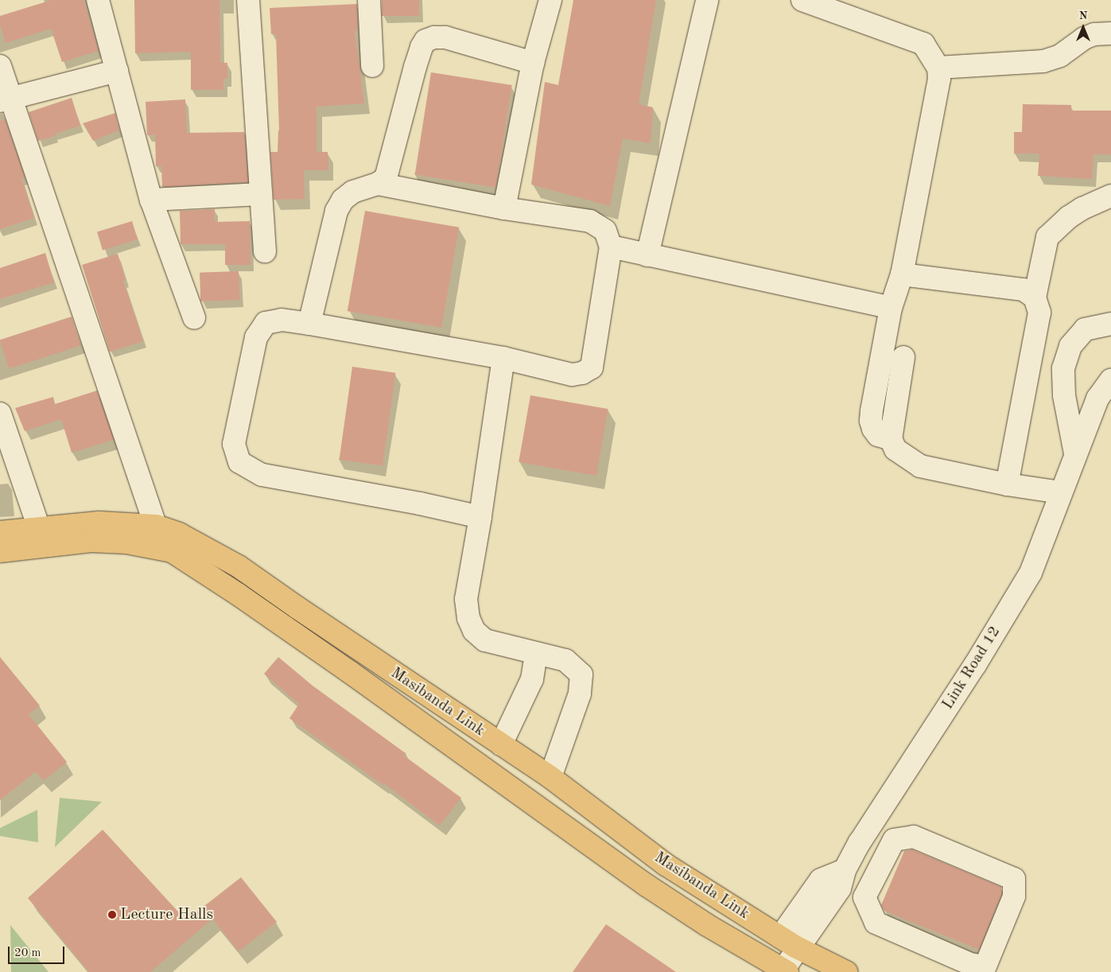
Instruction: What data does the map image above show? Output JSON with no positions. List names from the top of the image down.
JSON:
{
  "streets": {
    "main road": ["Masibanda Link"],
    "street": ["Link Road 12"]
  },
  "crossings": [
    ["Link Road 12", "Masibanda Link"]
  ],
  "places": ["Lecture Halls"],
  "scale_bar": "20 m",
  "north": "top"
}
